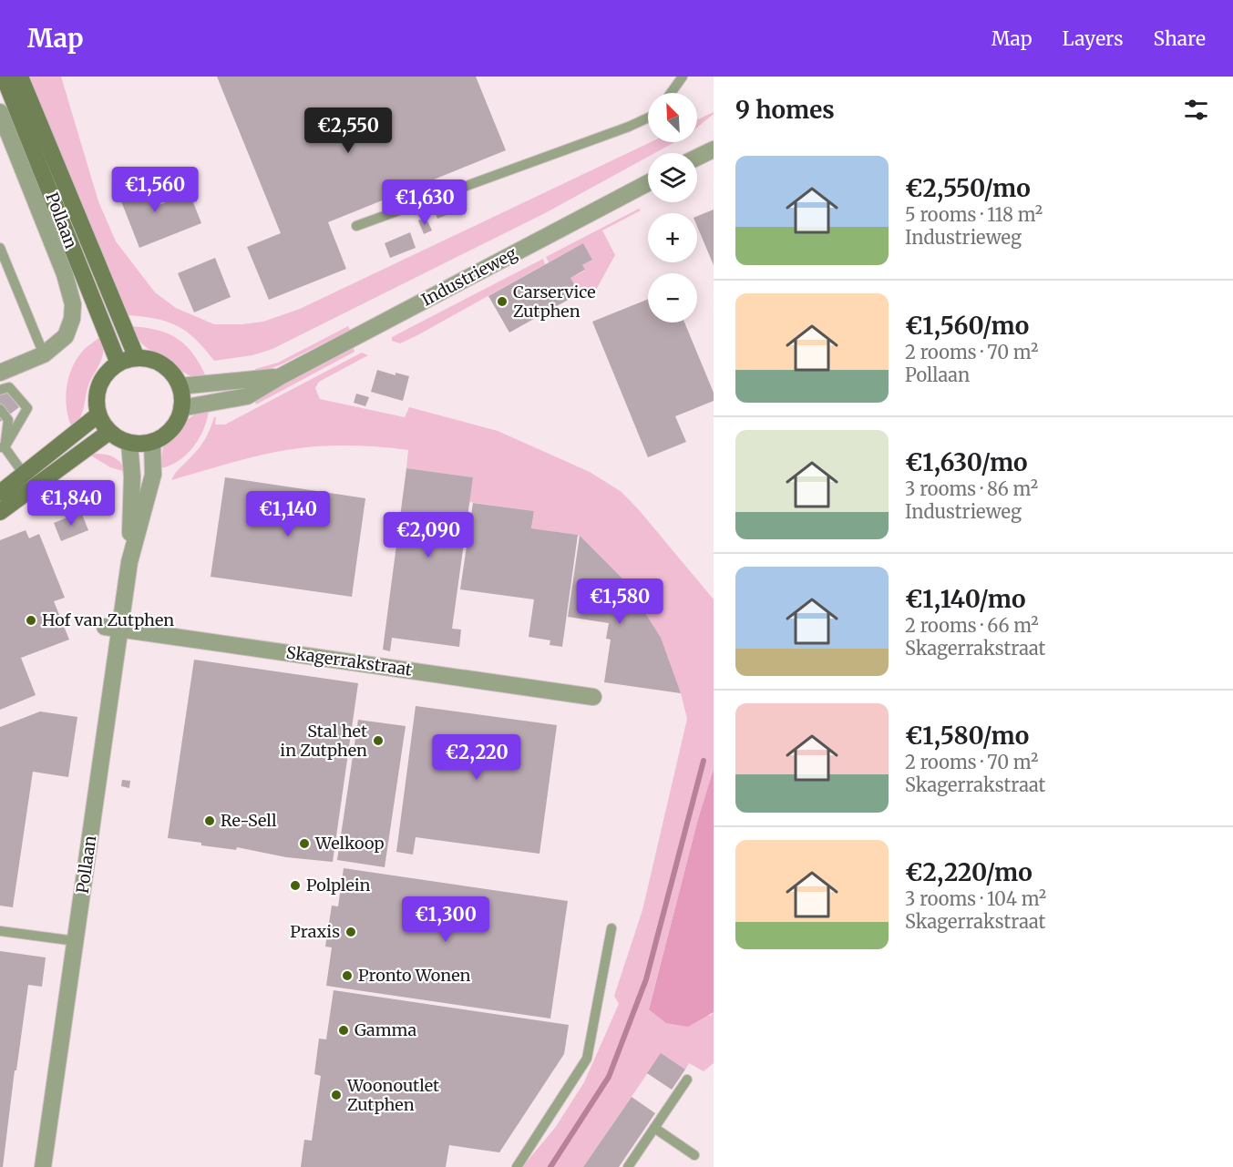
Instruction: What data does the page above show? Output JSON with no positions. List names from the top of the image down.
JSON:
{
  "streets": {
    "street": ["Pollaan", "Industrieweg", "Skagerrakstraat"]
  },
  "crossings": [
    ["Pollaan", "Industrieweg"],
    ["Pollaan", "Skagerrakstraat"]
  ],
  "places": [
    "Carservice Zutphen",
    "Hof van Zutphen",
    "Stal het in Zutphen",
    "Re-Sell",
    "Welkoop",
    "Polplein",
    "Praxis",
    "Pronto Wonen",
    "Gamma",
    "Woonoutlet Zutphen"
  ],
  "north": "top left",
  "page": {
    "header": "Map",
    "nav": ["Map", "Layers", "Share"],
    "heading": "9 homes",
    "map_buttons": ["+", "−"],
    "price": [
      "€2,550",
      "€1,560",
      "€1,630",
      "€1,840",
      "€1,140",
      "€2,090",
      "€1,580",
      "€2,220",
      "€1,300"
    ],
    "list": [
      {
        "name": "€2,550/mo",
        "note": "5 rooms · 118 m² · Industrieweg"
      },
      {
        "name": "€1,560/mo",
        "note": "2 rooms · 70 m² · Pollaan"
      },
      {
        "name": "€1,630/mo",
        "note": "3 rooms · 86 m² · Industrieweg"
      },
      {
        "name": "€1,140/mo",
        "note": "2 rooms · 66 m² · Skagerrakstraat"
      },
      {
        "name": "€1,580/mo",
        "note": "2 rooms · 70 m² · Skagerrakstraat"
      },
      {
        "name": "€2,220/mo",
        "note": "3 rooms · 104 m² · Skagerrakstraat"
      }
    ]
  }
}
